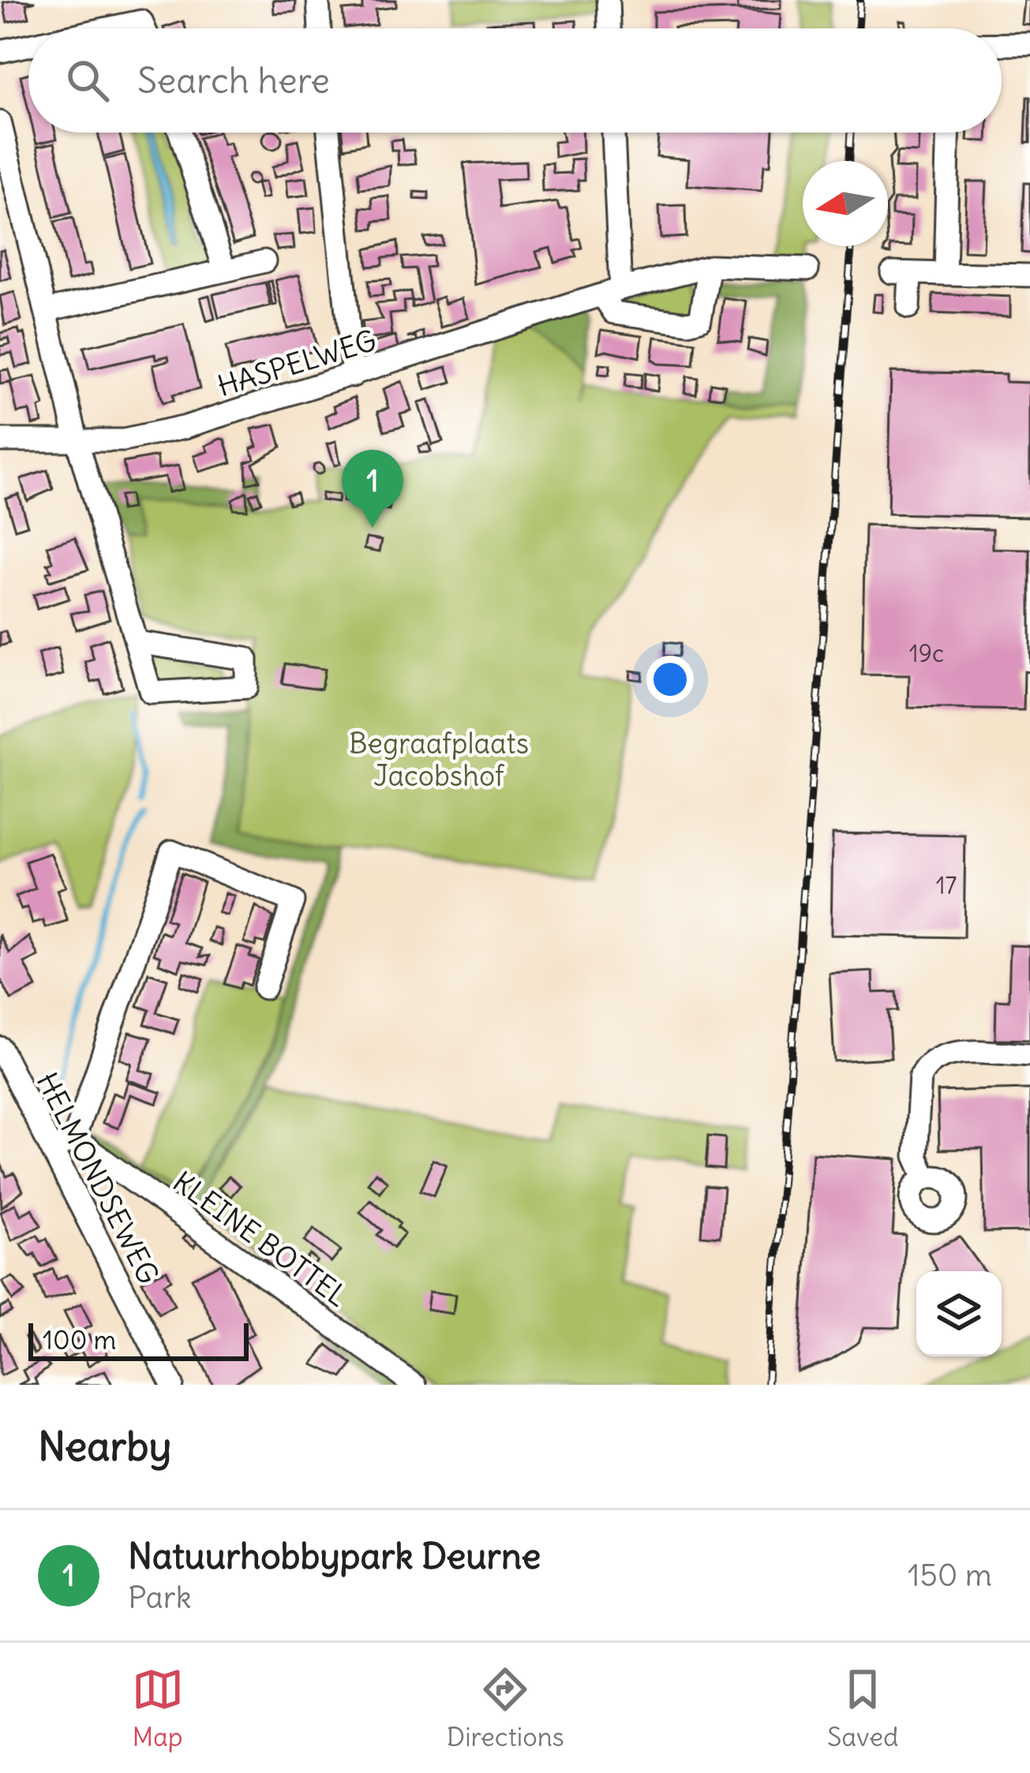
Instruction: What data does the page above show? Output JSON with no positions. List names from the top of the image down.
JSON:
{
  "streets": {
    "street": ["HASPELWEG", "HELMONDSEWEG", "KLEINE BOTTEL"]
  },
  "parks": ["Begraafplaats Jacobshof"],
  "house_numbers": ["19c", "17"],
  "scale_bar": "100 m",
  "north": "left",
  "page": {
    "search": "Search here",
    "pins": "1",
    "scale": "100 m",
    "heading": "Nearby",
    "list": [
      {
        "mark": "1",
        "name": "Natuurhobbypark Deurne",
        "note": "Park",
        "value": "150 m"
      }
    ],
    "nav": ["Map", "Directions", "Saved"]
  }
}
